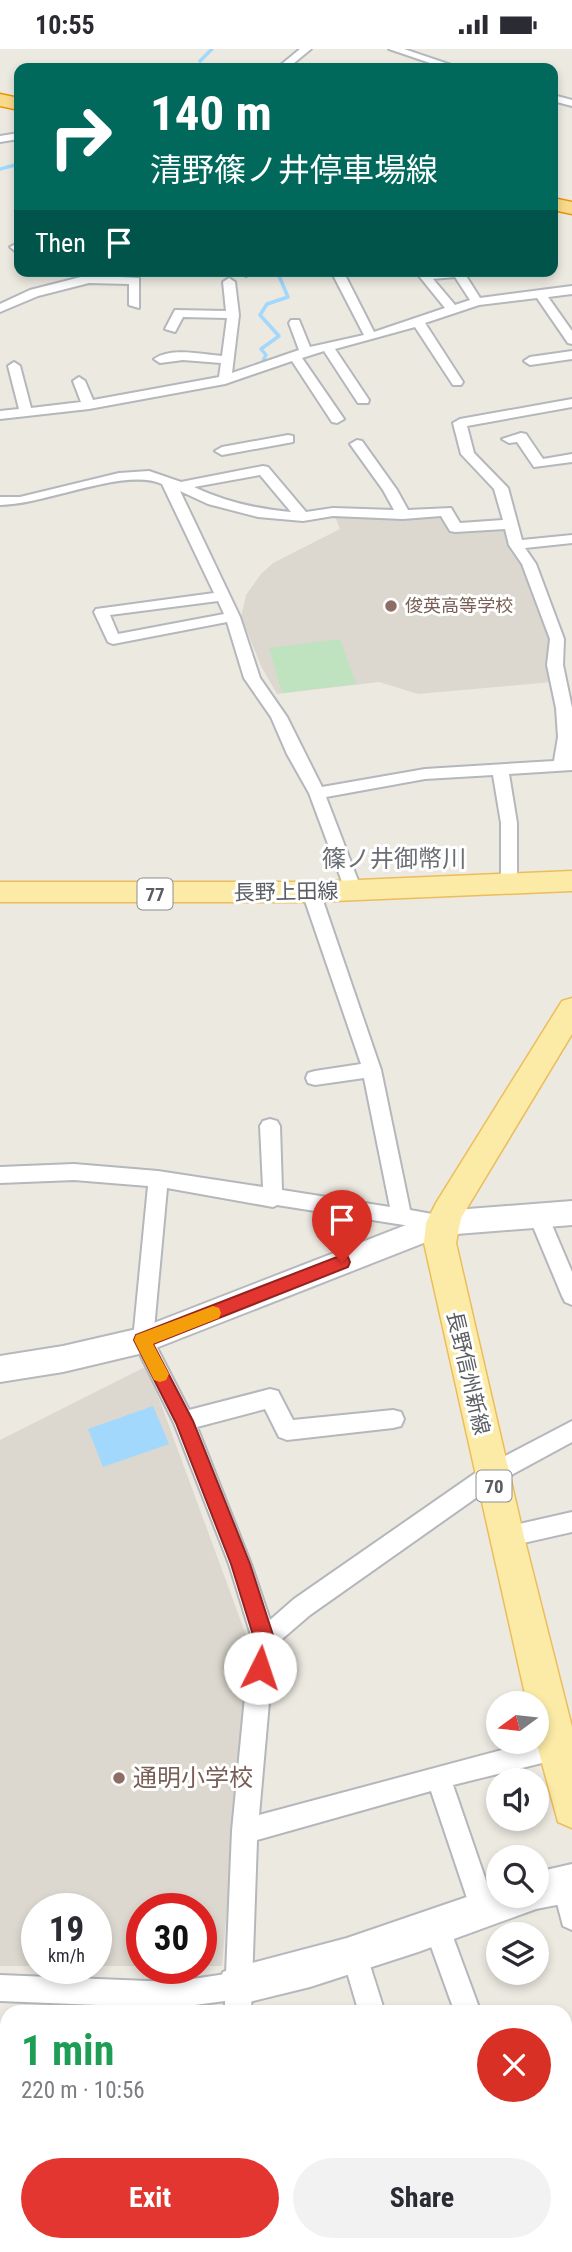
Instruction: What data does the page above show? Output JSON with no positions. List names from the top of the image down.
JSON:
{
  "streets": {
    "main road": [
      "長野上田線",
      "77",
      "長野信州新線",
      "70"
    ]
  },
  "districts": ["篠ノ井御幣川"],
  "places": ["俊英高等学校", "通明小学校"],
  "north": "left",
  "page": {
    "status": "10:55",
    "turn": ["140 m", "清野篠ノ井停車場線"],
    "then": "Then",
    "speed": "19 km/h",
    "limit": "30",
    "heading": ["1 min", "220 m · 10:56"],
    "buttons": ["Exit", "Share"]
  }
}
